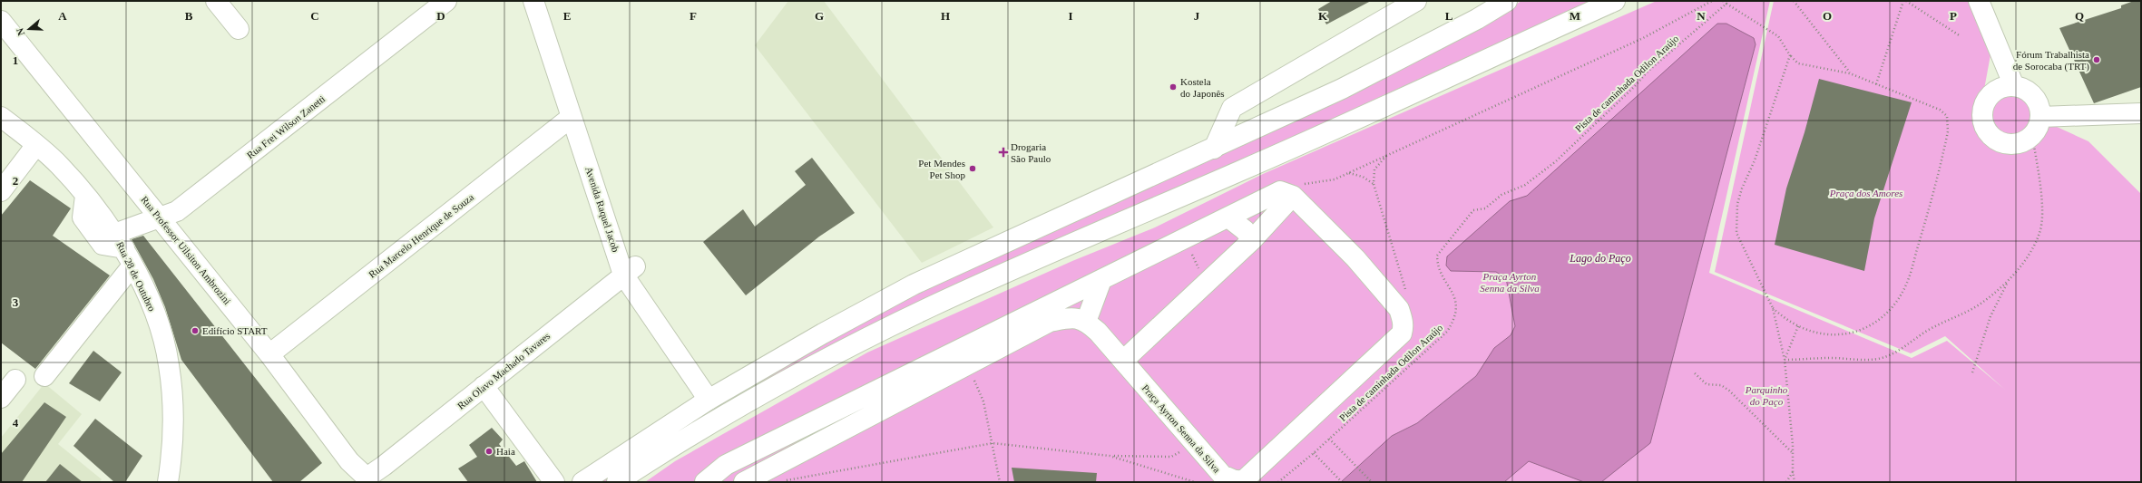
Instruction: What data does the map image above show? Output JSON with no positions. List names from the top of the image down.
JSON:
{
  "streets": {
    "street": [
      "Rua Frei Wilson Zanetti",
      "Avenida Raquel Jacob",
      "Rua Marcelo Henrique de Souza",
      "Rua Professor Uilsiton Ambrozini",
      "Rua 28 de Outubro",
      "Rua Olavo Machado Tavares",
      "Praça Ayrton Senna da Silva"
    ],
    "path": ["Pista de caminhada Odilon Araújo"]
  },
  "crossings": [
    ["Rua Frei Wilson Zanetti", "Rua Professor Uilsiton Ambrozini"],
    ["Rua Frei Wilson Zanetti", "Rua 28 de Outubro"],
    ["Avenida Raquel Jacob", "Rua Marcelo Henrique de Souza"],
    ["Avenida Raquel Jacob", "Rua Olavo Machado Tavares"],
    ["Rua Marcelo Henrique de Souza", "Rua Professor Uilsiton Ambrozini"],
    ["Rua Professor Uilsiton Ambrozini", "Rua Olavo Machado Tavares"]
  ],
  "water": ["Lago do Paço"],
  "parks": ["Praça dos Amores", "Praça Ayrton Senna da Silva", "Parquinho do Paço"],
  "places": {
    "other": [
      "Fórum Trabalhista de Sorocaba (TRT)",
      "Kostela do Japonês",
      "Pet Mendes Pet Shop",
      "Edifício START",
      "Haia"
    ],
    "health": ["Drogaria São Paulo"]
  },
  "north": "left",
  "grid": {
    "columns": [
      "A",
      "B",
      "C",
      "D",
      "E",
      "F",
      "G",
      "H",
      "I",
      "J",
      "K",
      "L",
      "M",
      "N",
      "O",
      "P",
      "Q"
    ],
    "rows": [
      "1",
      "2",
      "3",
      "4"
    ]
  }
}
